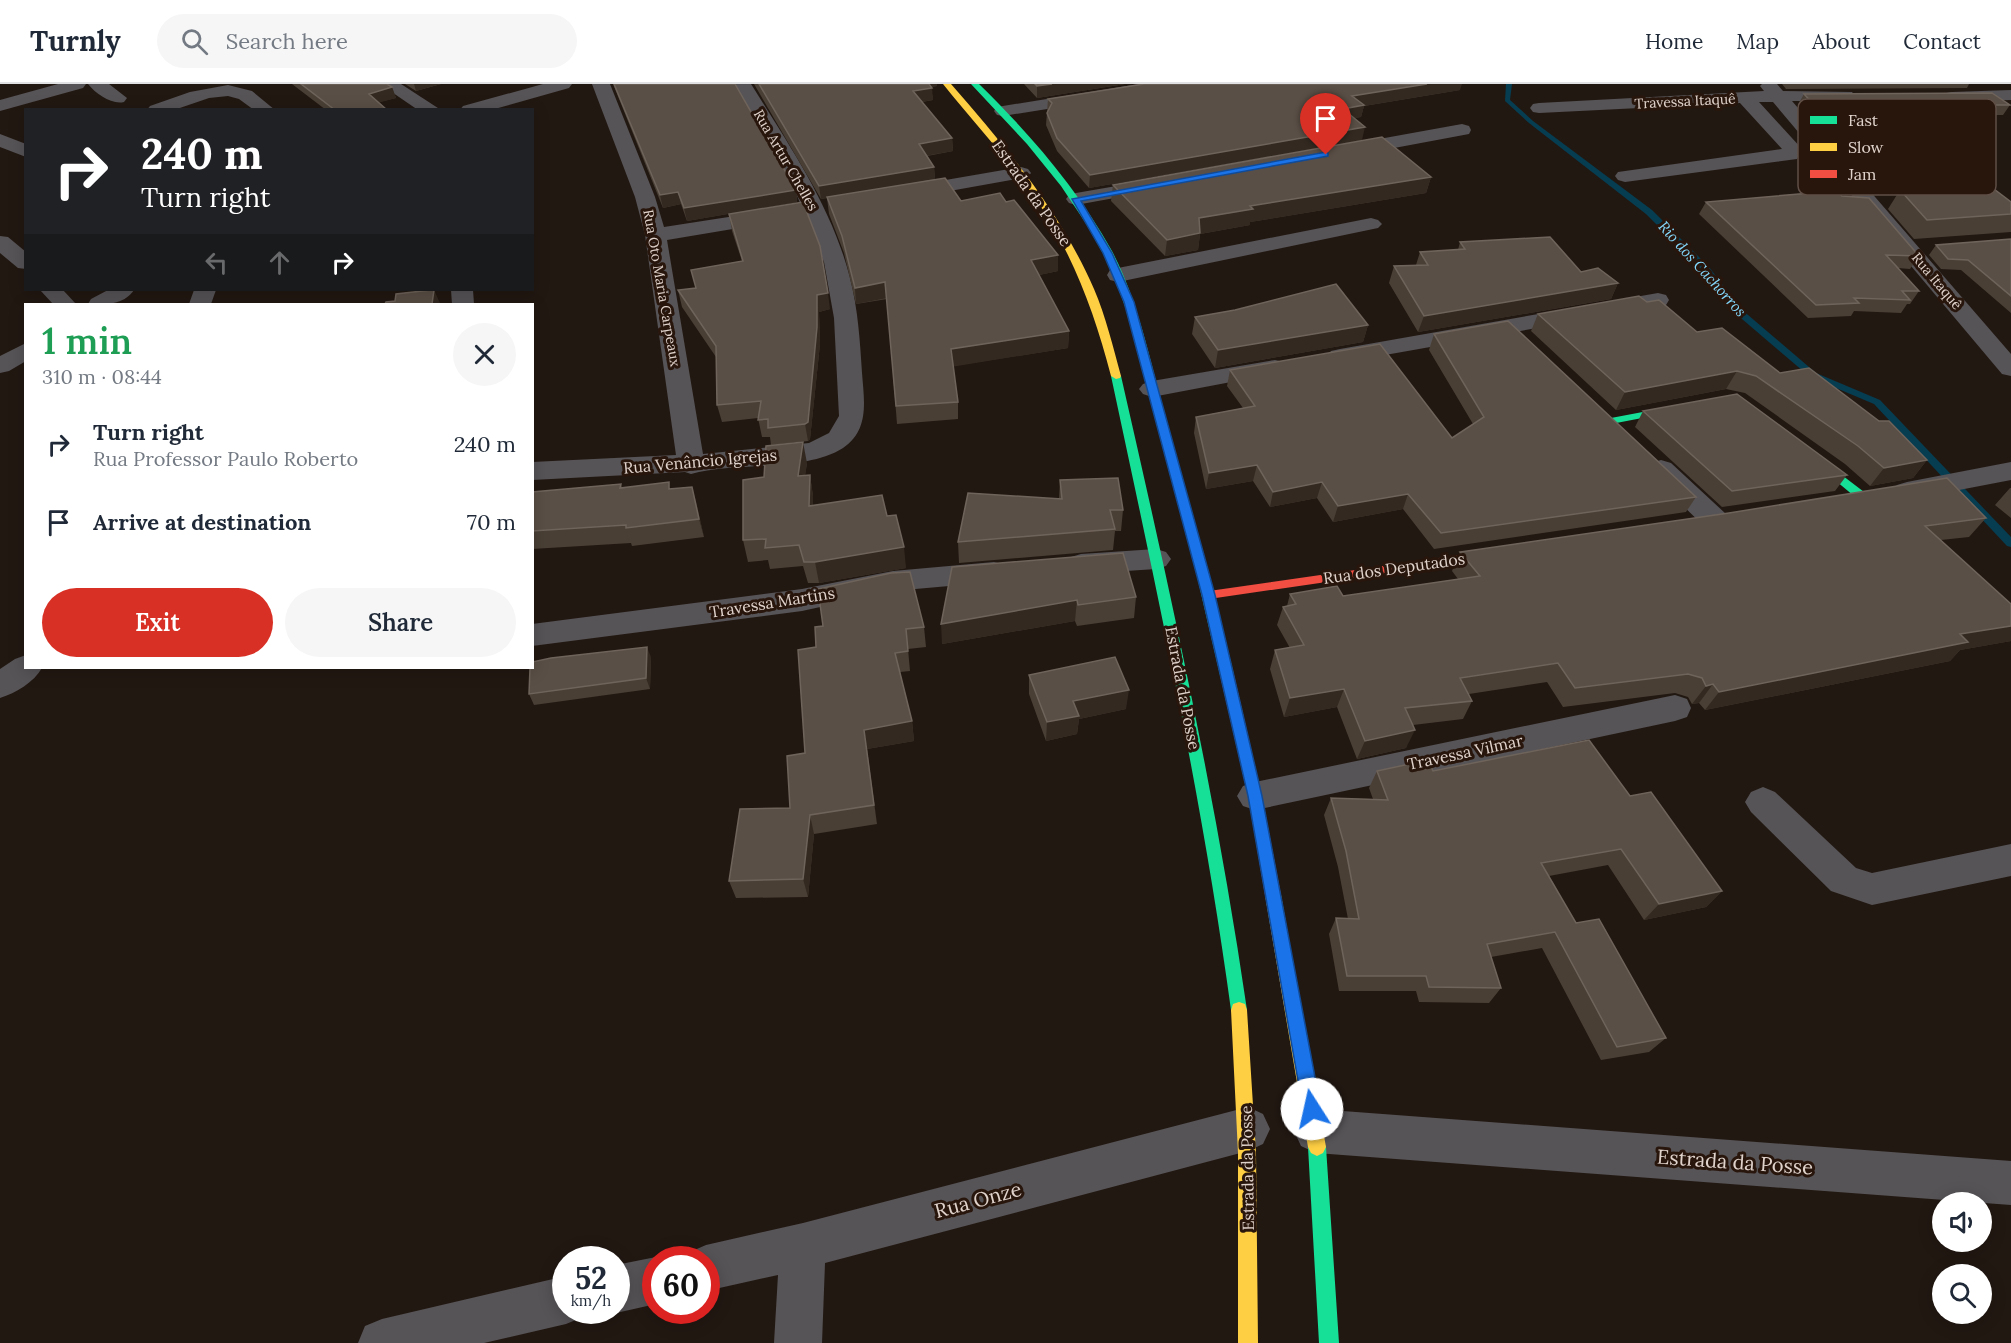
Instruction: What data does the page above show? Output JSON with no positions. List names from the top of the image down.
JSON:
{
  "streets": {
    "main road": ["Estrada da Posse", "Rua dos Deputados"],
    "street": [
      "Travessa Itaquê",
      "Rua Artur Chelles",
      "Rua Itaquê",
      "Rua Oto Maria Carpeaux",
      "Rua Venâncio Igrejas",
      "Travessa Martins",
      "Travessa Vilmar",
      "Rua Onze"
    ]
  },
  "crossings": [
    ["Travessa Itaquê", "Rua Itaquê"],
    ["Rua Artur Chelles", "Rua Venâncio Igrejas"],
    ["Estrada da Posse", "Rua dos Deputados"],
    ["Estrada da Posse", "Travessa Vilmar"],
    ["Estrada da Posse", "Rua Onze"],
    ["Rua Oto Maria Carpeaux", "Rua Venâncio Igrejas"]
  ],
  "water": ["Rio dos Cachorros"],
  "legend": ["Fast", "Slow", "Jam"],
  "page": {
    "header": "Turnly",
    "search": "Search here",
    "nav": [
      "Home",
      "Map",
      "About",
      "Contact"
    ],
    "turn": ["240 m", "Turn right"],
    "heading": ["1 min", "310 m · 08:44"],
    "list": [
      {
        "name": "Turn right",
        "note": "Rua Professor Paulo Roberto",
        "value": "240 m"
      },
      {
        "name": "Arrive at destination",
        "value": "70 m"
      }
    ],
    "buttons": ["Exit", "Share"],
    "speed": "52 km/h",
    "limit": "60"
  }
}
